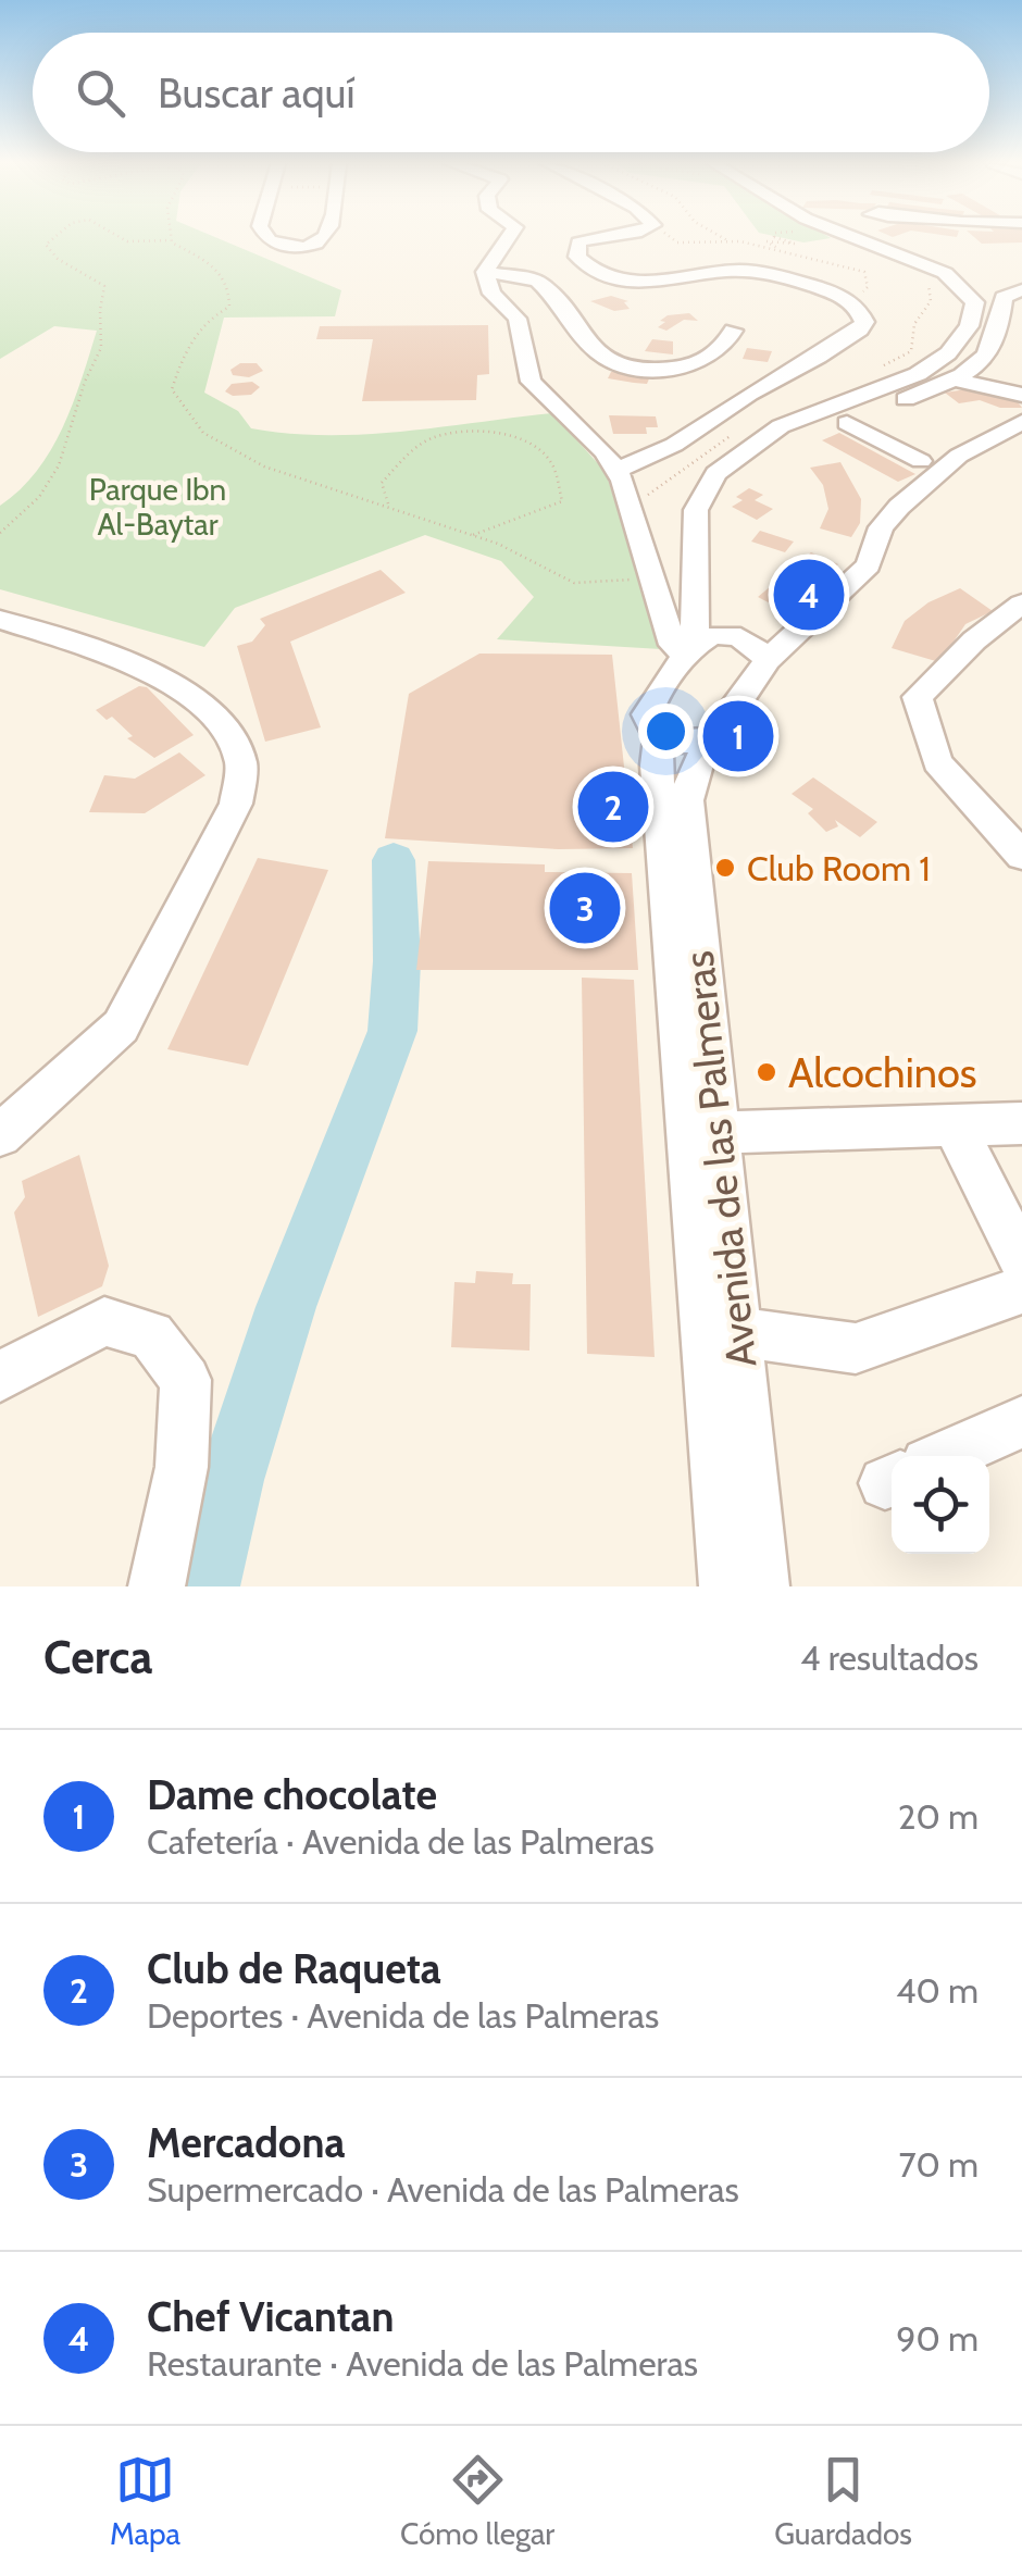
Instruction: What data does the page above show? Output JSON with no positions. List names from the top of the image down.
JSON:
{
  "streets": {
    "street": ["Avenida de las Palmeras"]
  },
  "parks": ["Parque Ibn Al-Baytar"],
  "places": ["Club Room 1", "Alcochinos"],
  "page": {
    "search": "Buscar aquí",
    "pins": [
      "4",
      "1",
      "2",
      "3"
    ],
    "heading": ["Cerca", "4 resultados"],
    "list": [
      {
        "mark": "1",
        "name": "Dame chocolate",
        "note": "Cafetería · Avenida de las Palmeras",
        "value": "20 m"
      },
      {
        "mark": "2",
        "name": "Club de Raqueta",
        "note": "Deportes · Avenida de las Palmeras",
        "value": "40 m"
      },
      {
        "mark": "3",
        "name": "Mercadona",
        "note": "Supermercado · Avenida de las Palmeras",
        "value": "70 m"
      },
      {
        "mark": "4",
        "name": "Chef Vicantan",
        "note": "Restaurante · Avenida de las Palmeras",
        "value": "90 m"
      }
    ],
    "nav": ["Mapa", "Cómo llegar", "Guardados"]
  }
}
